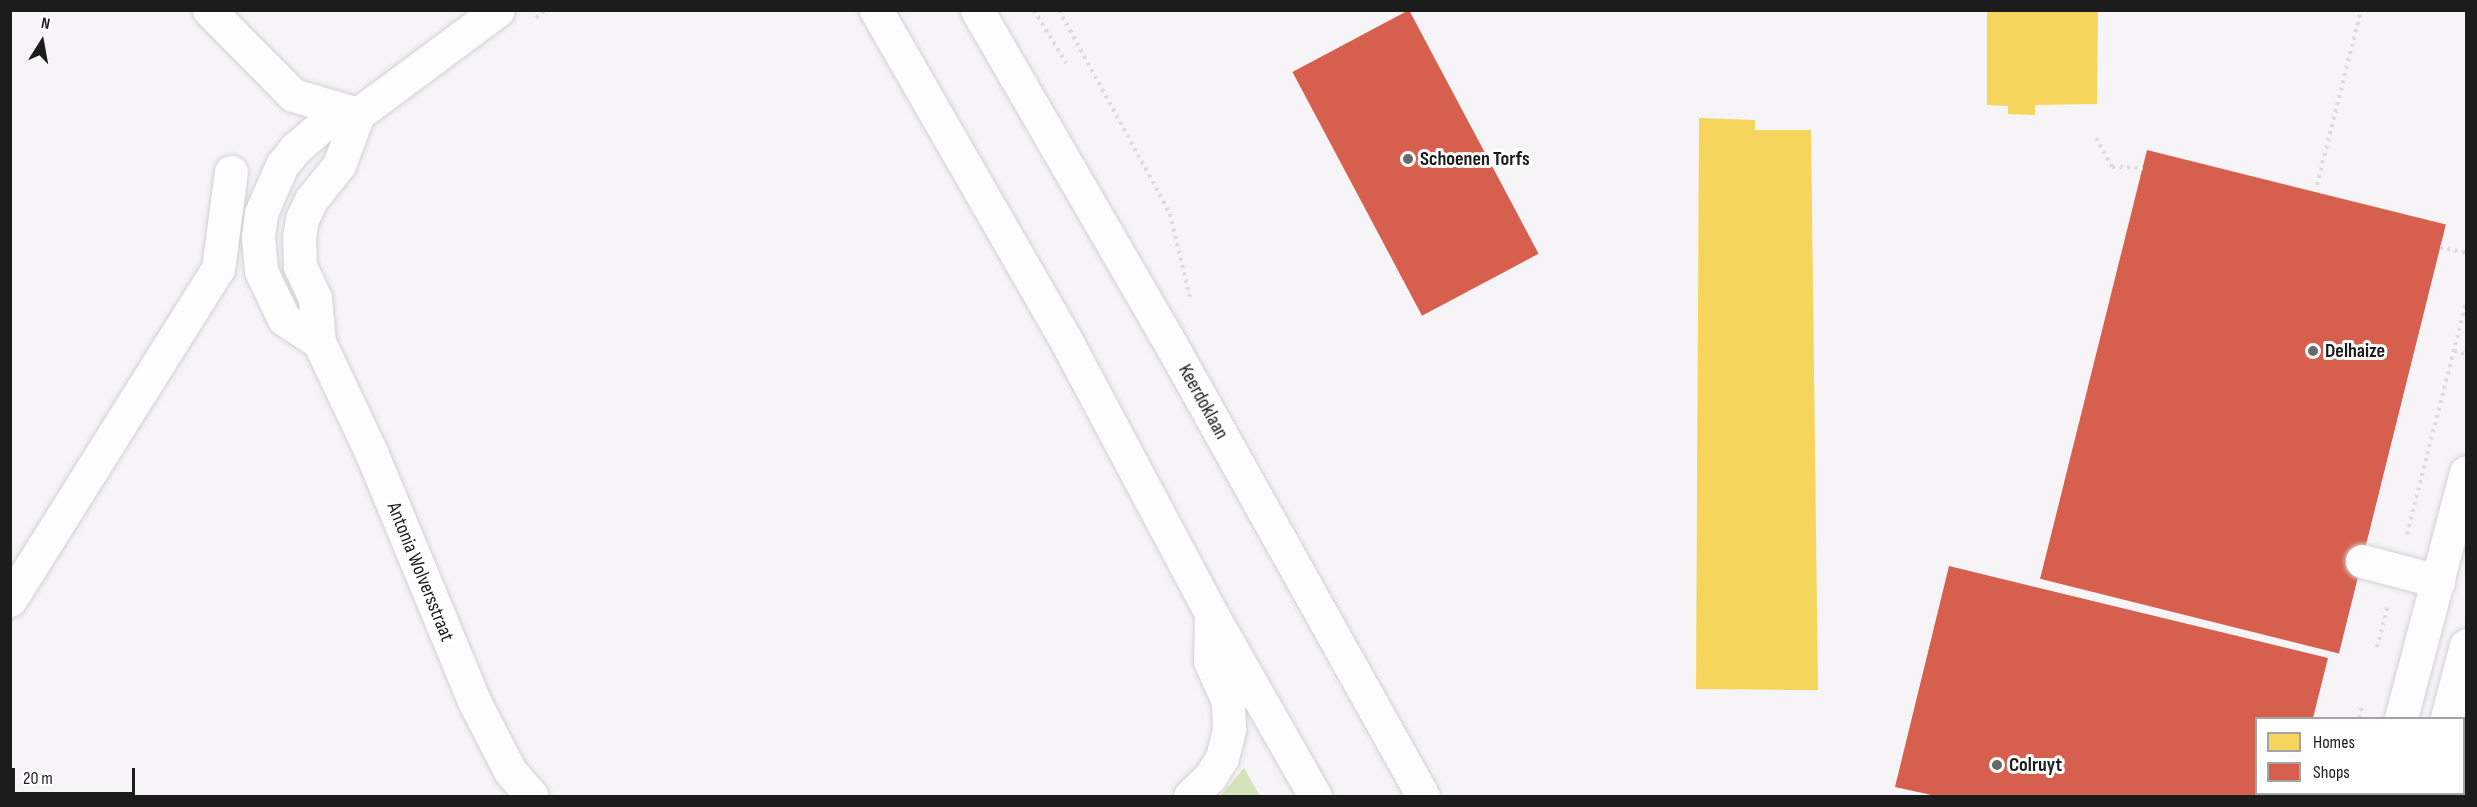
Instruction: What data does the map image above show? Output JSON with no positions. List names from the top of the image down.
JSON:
{
  "streets": {
    "main road": ["Keerdoklaan", "Antonia Wolversstraat"]
  },
  "places": ["Schoenen Torfs", "Delhaize", "Colruyt"],
  "legend": ["Homes", "Shops"],
  "scale_bar": "20 m",
  "north": "top"
}
